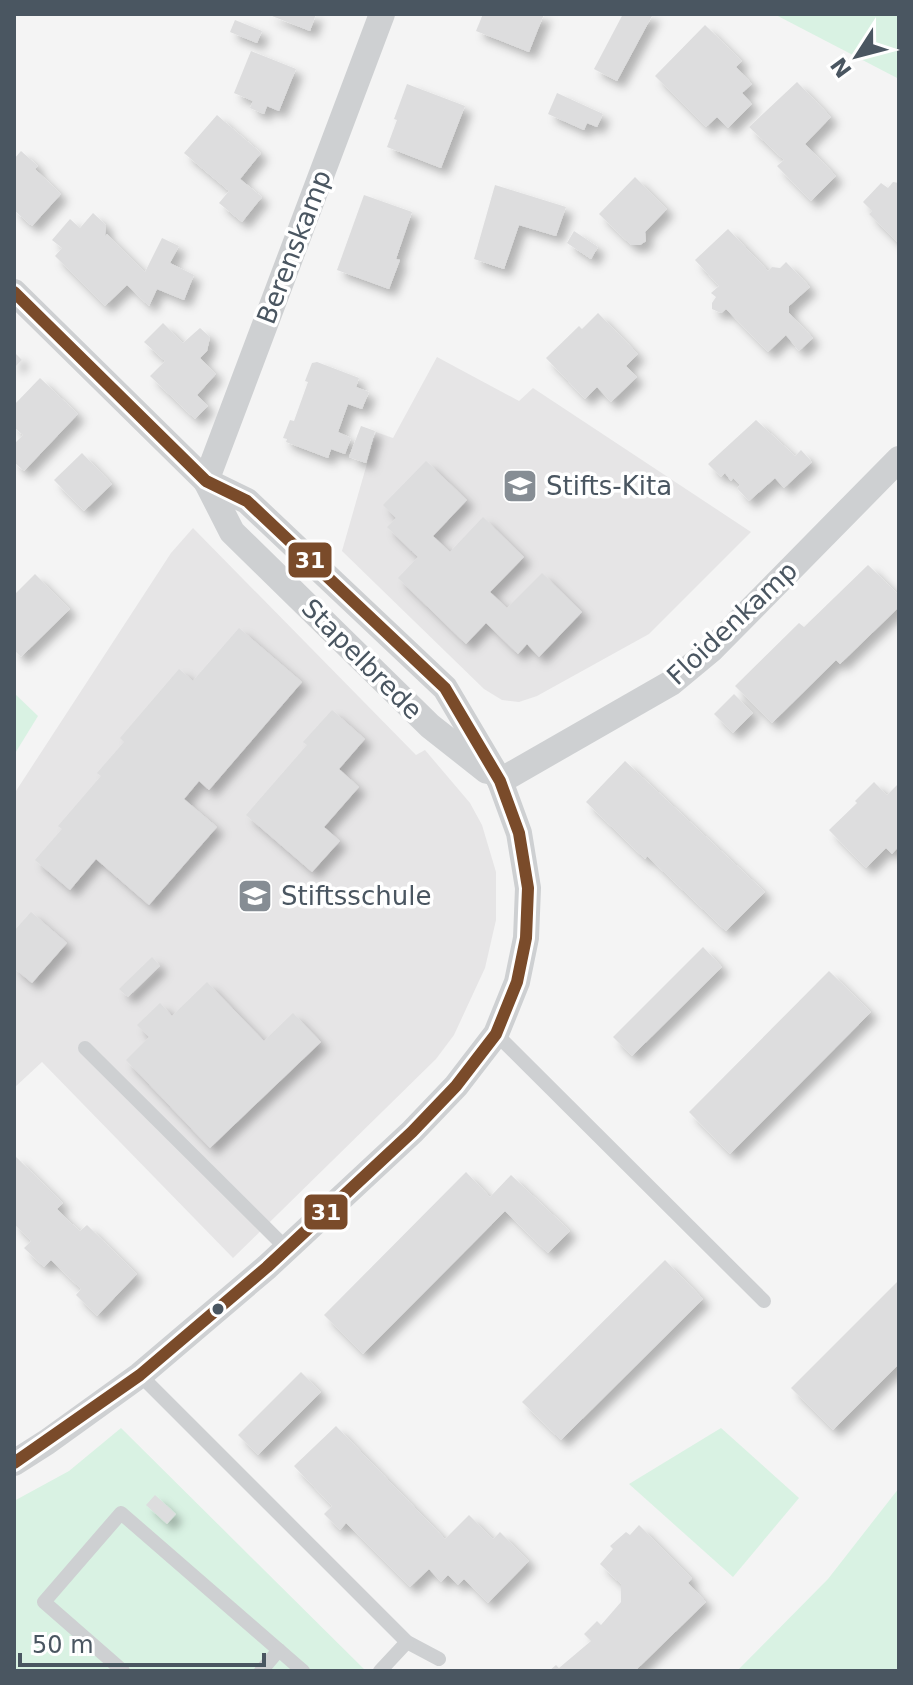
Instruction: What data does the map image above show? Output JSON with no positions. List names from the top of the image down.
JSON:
{
  "streets": {
    "street": ["Berenskamp", "Floidenkamp", "Stapelbrede"]
  },
  "crossings": [
    ["Berenskamp", "Stapelbrede"],
    ["Floidenkamp", "Stapelbrede"]
  ],
  "places": {
    "school or university": ["Stifts-Kita", "Stiftsschule"]
  },
  "lines": ["transit line 31"],
  "scale_bar": "50 m",
  "north": "bottom left"
}
